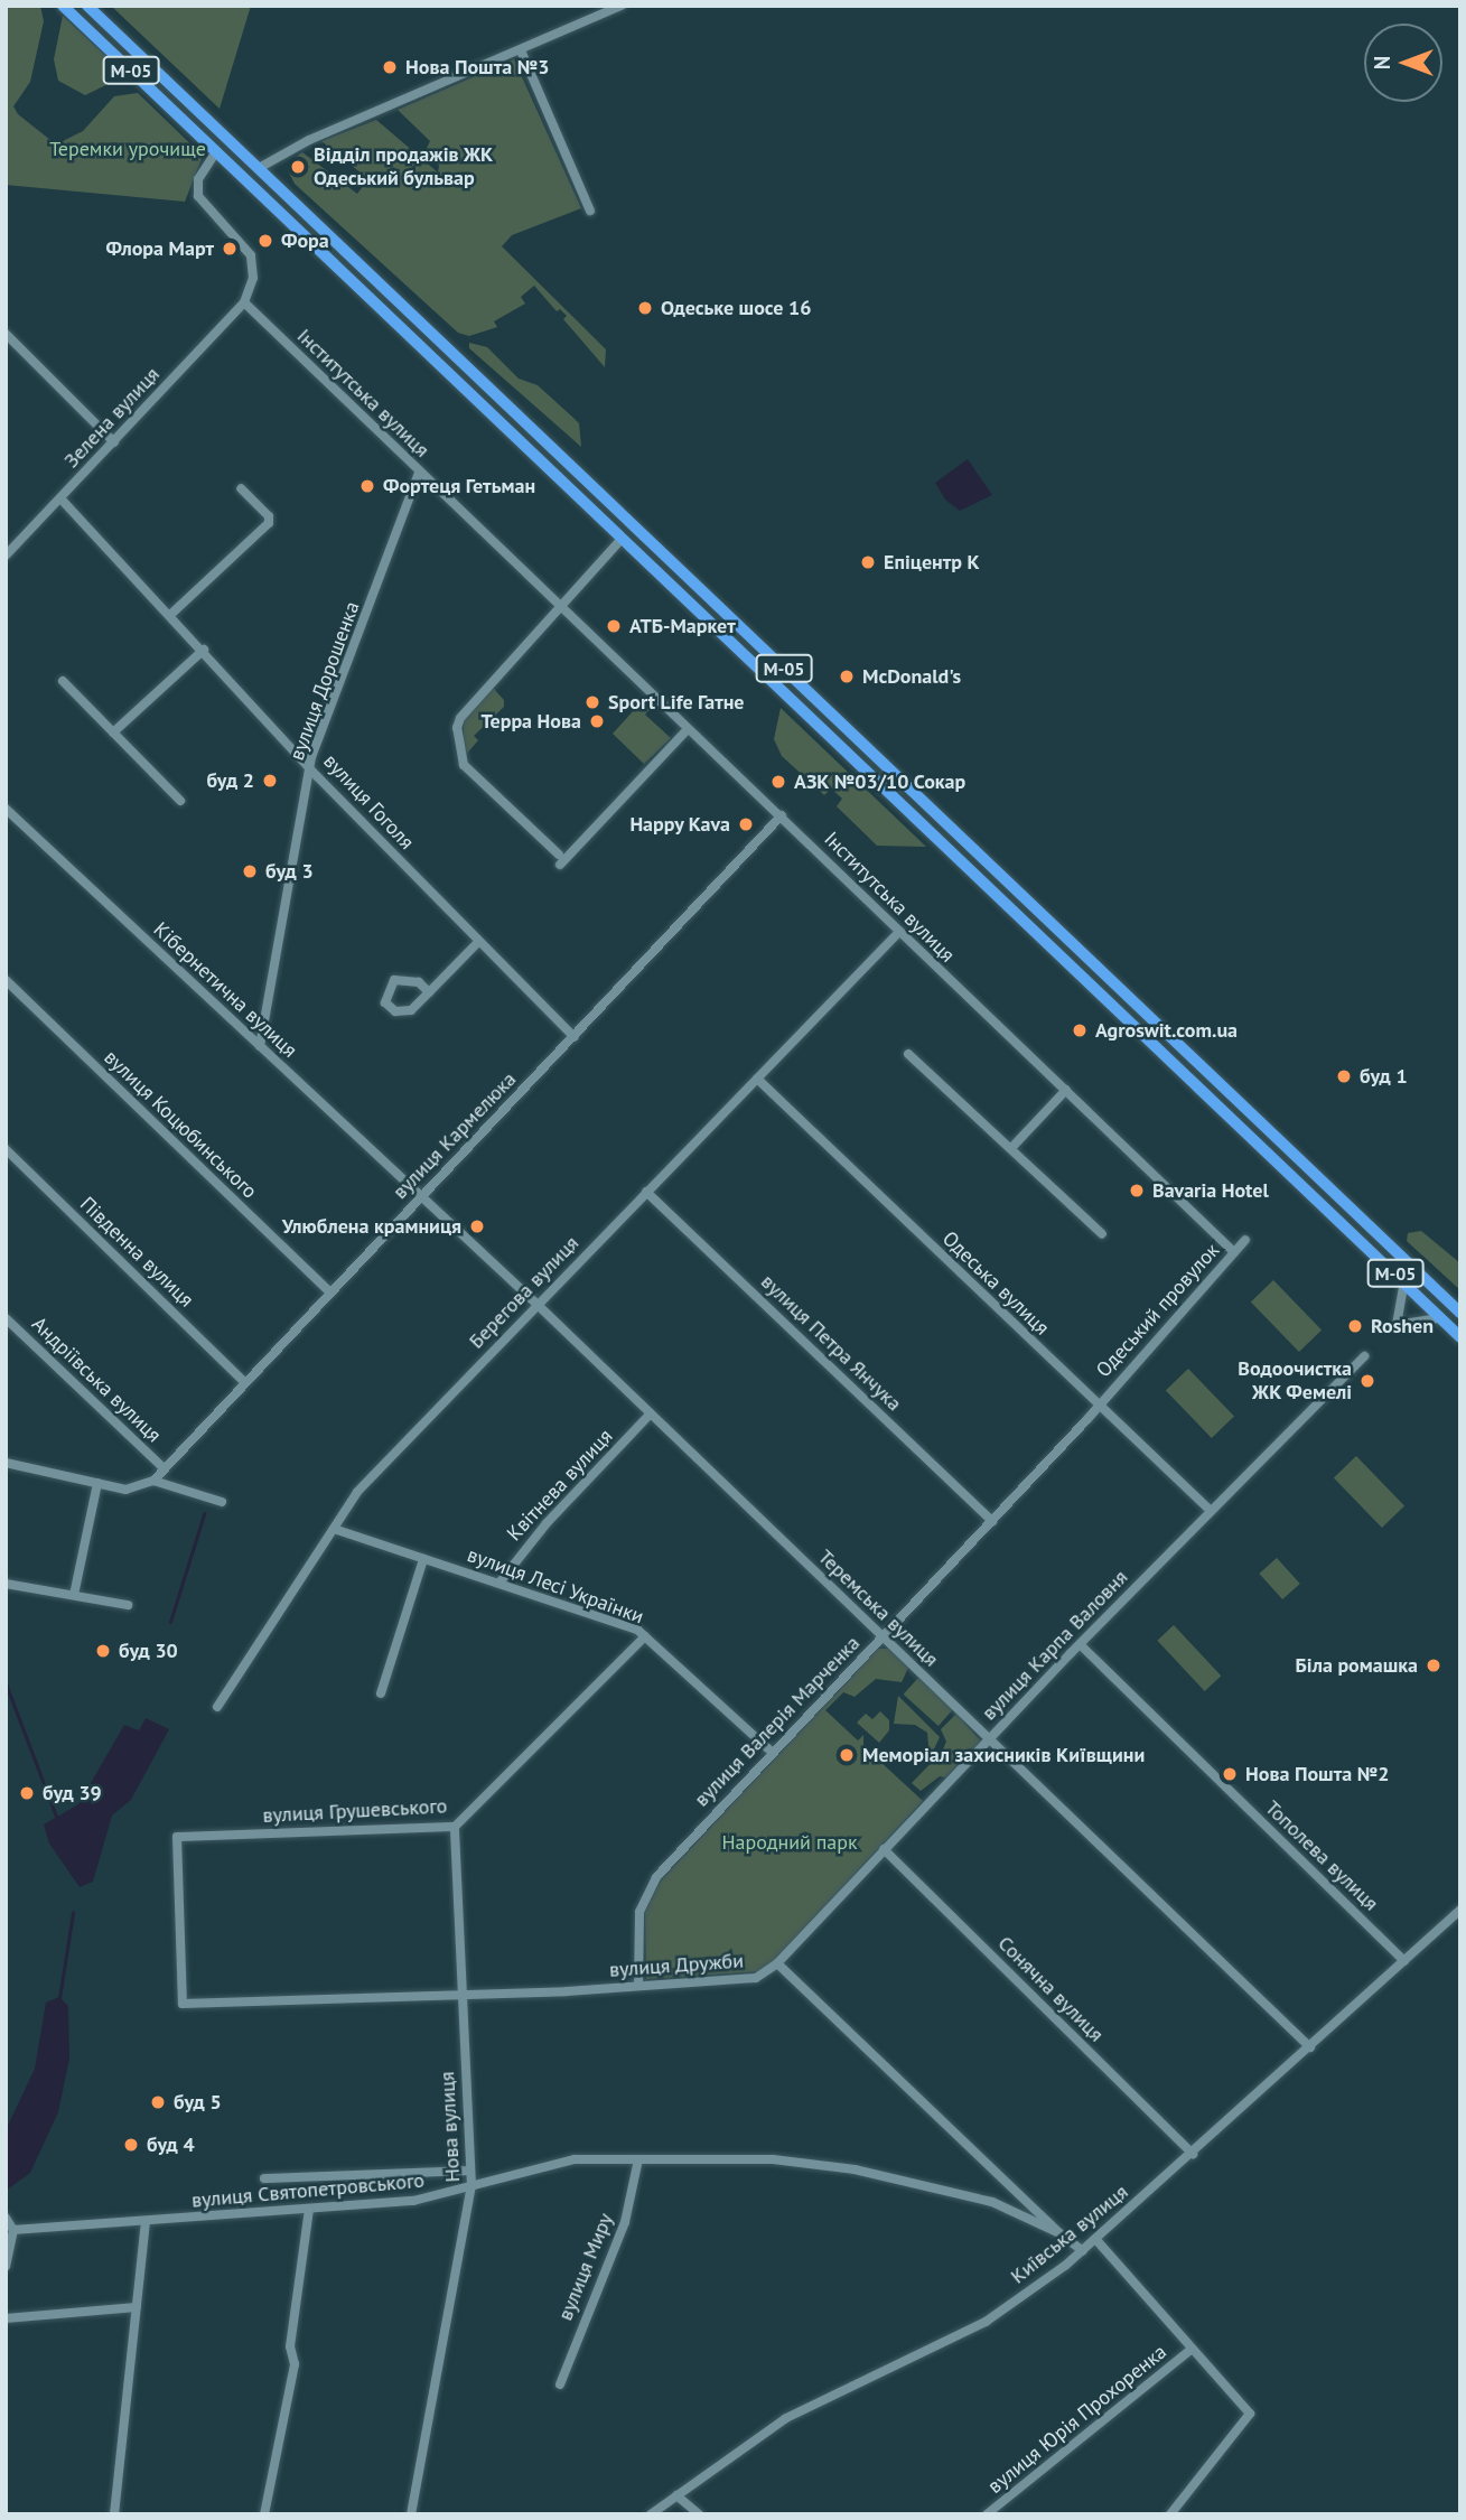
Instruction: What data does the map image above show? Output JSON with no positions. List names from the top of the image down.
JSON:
{
  "streets": {
    "highway": ["М-05"],
    "street": [
      "Інститутська вулиця",
      "Зелена вулиця",
      "вулиця Дорошенка",
      "вулиця Гоголя",
      "Кібернетична вулиця",
      "вулиця Коцюбинського",
      "вулиця Кармелюка",
      "Південна вулиця",
      "Одеська вулиця",
      "Берегова вулиця",
      "Одеський провулок",
      "вулиця Петра Янчука",
      "Андріївська вулиця",
      "Квітнева вулиця",
      "вулиця Лесі Українки",
      "Теремська вулиця",
      "вулиця Карпа Валовня",
      "вулиця Валерія Марченка",
      "вулиця Грушевського",
      "Тополева вулиця",
      "вулиця Дружби",
      "Сонячна вулиця",
      "Нова вулиця",
      "вулиця Святопетровського",
      "Київська вулиця",
      "вулиця Миру",
      "вулиця Юрія Прохоренка"
    ]
  },
  "crossings": [
    ["Інститутська вулиця", "Зелена вулиця"],
    ["Інститутська вулиця", "вулиця Дорошенка"],
    ["Інститутська вулиця", "вулиця Кармелюка"],
    ["Інститутська вулиця", "Берегова вулиця"],
    ["Інститутська вулиця", "Одеський провулок"],
    ["Зелена вулиця", "вулиця Гоголя"],
    ["вулиця Дорошенка", "вулиця Гоголя"],
    ["вулиця Дорошенка", "Кібернетична вулиця"],
    ["вулиця Гоголя", "вулиця Кармелюка"],
    ["Кібернетична вулиця", "вулиця Кармелюка"],
    ["Кібернетична вулиця", "Теремська вулиця"],
    ["вулиця Коцюбинського", "вулиця Кармелюка"],
    ["вулиця Кармелюка", "Південна вулиця"],
    ["вулиця Кармелюка", "Андріївська вулиця"],
    ["вулиця Кармелюка", "Теремська вулиця"],
    ["Одеська вулиця", "Берегова вулиця"],
    ["Одеська вулиця", "Одеський провулок"],
    ["Одеська вулиця", "вулиця Карпа Валовня"],
    ["Одеська вулиця", "вулиця Валерія Марченка"],
    ["Берегова вулиця", "вулиця Петра Янчука"],
    ["Берегова вулиця", "вулиця Лесі Українки"],
    ["Берегова вулиця", "Теремська вулиця"],
    ["Одеський провулок", "вулиця Валерія Марченка"],
    ["вулиця Петра Янчука", "вулиця Валерія Марченка"],
    ["Квітнева вулиця", "вулиця Лесі Українки"],
    ["Квітнева вулиця", "Теремська вулиця"],
    ["вулиця Лесі Українки", "вулиця Валерія Марченка"],
    ["вулиця Лесі Українки", "вулиця Грушевського"],
    ["Теремська вулиця", "вулиця Карпа Валовня"],
    ["Теремська вулиця", "вулиця Валерія Марченка"],
    ["Теремська вулиця", "Київська вулиця"],
    ["вулиця Карпа Валовня", "Тополева вулиця"],
    ["вулиця Карпа Валовня", "вулиця Дружби"],
    ["вулиця Карпа Валовня", "Сонячна вулиця"],
    ["вулиця Валерія Марченка", "вулиця Дружби"],
    ["вулиця Грушевського", "вулиця Дружби"],
    ["вулиця Грушевського", "Нова вулиця"],
    ["Тополева вулиця", "Київська вулиця"],
    ["вулиця Дружби", "Нова вулиця"],
    ["Сонячна вулиця", "Київська вулиця"],
    ["Нова вулиця", "вулиця Святопетровського"],
    ["вулиця Святопетровського", "вулиця Миру"]
  ],
  "parks": ["Теремки урочище", "Народний парк"],
  "places": [
    "Нова Пошта №3",
    "Відділ продажів ЖК Одеський бульвар",
    "Фора",
    "Флора Март",
    "Одеське шосе 16",
    "Фортеця Гетьман",
    "Епіцентр К",
    "АТБ-Маркет",
    "McDonald's",
    "Sport Life Гатне",
    "Терра Нова",
    "буд 2",
    "АЗК №03/10 Сокар",
    "Happy Kava",
    "буд 3",
    "Agroswit.com.ua",
    "буд 1",
    "Bavaria Hotel",
    "Улюблена крамниця",
    "Roshen",
    "Водоочистка ЖК Фемелі",
    "буд 30",
    "Біла ромашка",
    "Меморіал захисників Київщини",
    "Нова Пошта №2",
    "буд 39",
    "буд 5",
    "буд 4"
  ],
  "north": "left"
}
